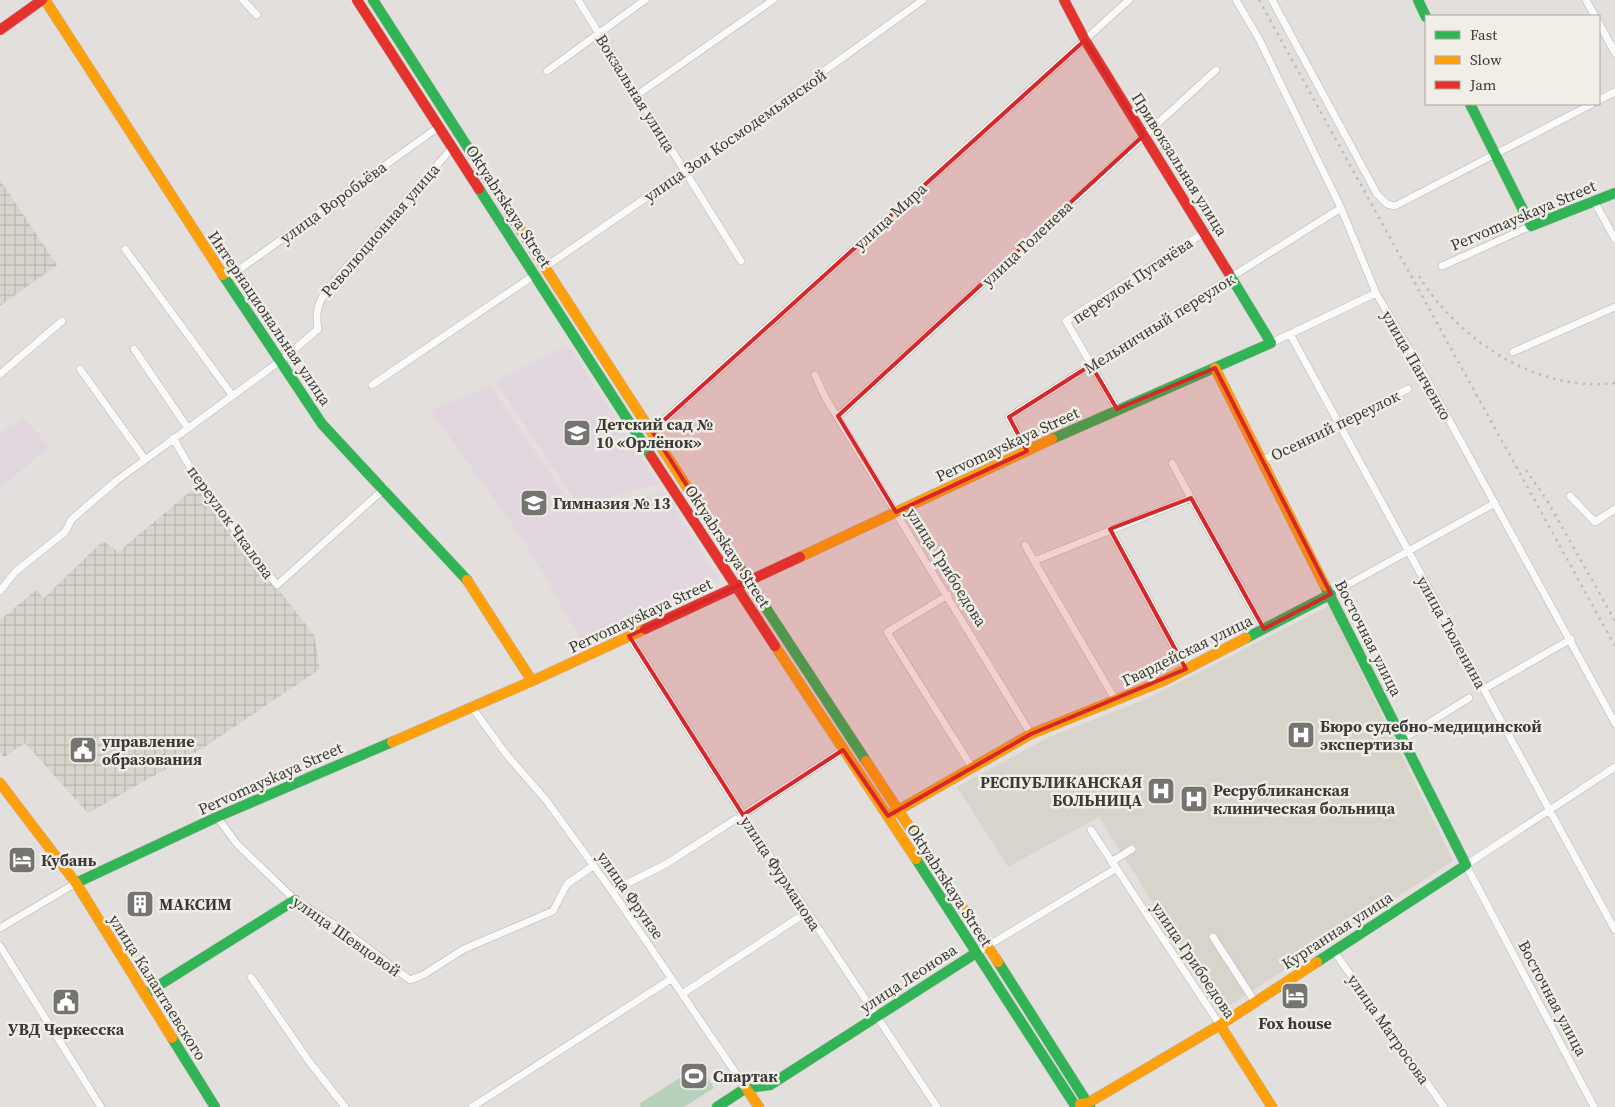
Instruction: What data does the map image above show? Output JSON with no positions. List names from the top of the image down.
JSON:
{
  "streets": {
    "street": [
      "Вокзальная улица",
      "улица Зои Космодемьянской",
      "Привокзальная улица",
      "улица Воробьёва",
      "Oktyabrskaya Street",
      "Pervomayskaya Street",
      "улица Мира",
      "Революционная улица",
      "улица Голенева",
      "переулок Пугачёва",
      "Интернациональная улица",
      "Мельничный переулок",
      "улица Панченко",
      "Осенний переулок",
      "переулок Чкалова",
      "улица Грибоедова",
      "улица Тюленина",
      "Восточная улица",
      "Гвардейская улица",
      "улица Фурманова",
      "улица Фрунзе",
      "Курганная улица",
      "улица Шевцовой",
      "улица Леонова",
      "улица Калантаевского",
      "улица Матросова"
    ]
  },
  "crossings": [
    ["Вокзальная улица", "улица Зои Космодемьянской"],
    ["улица Зои Космодемьянской", "Oktyabrskaya Street"],
    ["Привокзальная улица", "Pervomayskaya Street"],
    ["Привокзальная улица", "улица Мира"],
    ["Привокзальная улица", "улица Голенева"],
    ["Привокзальная улица", "переулок Пугачёва"],
    ["Привокзальная улица", "Мельничный переулок"],
    ["улица Воробьёва", "Oktyabrskaya Street"],
    ["улица Воробьёва", "Интернациональная улица"],
    ["Oktyabrskaya Street", "Pervomayskaya Street"],
    ["Oktyabrskaya Street", "улица Мира"],
    ["Oktyabrskaya Street", "Революционная улица"],
    ["Oktyabrskaya Street", "Гвардейская улица"],
    ["Oktyabrskaya Street", "Курганная улица"],
    ["Oktyabrskaya Street", "улица Леонова"],
    ["Pervomayskaya Street", "переулок Пугачёва"],
    ["Pervomayskaya Street", "Интернациональная улица"],
    ["Pervomayskaya Street", "Мельничный переулок"],
    ["Pervomayskaya Street", "улица Панченко"],
    ["Pervomayskaya Street", "улица Грибоедова"],
    ["Pervomayskaya Street", "улица Тюленина"],
    ["Pervomayskaya Street", "Восточная улица"],
    ["Pervomayskaya Street", "улица Фурманова"],
    ["Pervomayskaya Street", "улица Фрунзе"],
    ["Pervomayskaya Street", "улица Шевцовой"],
    ["Pervomayskaya Street", "улица Калантаевского"],
    ["Революционная улица", "Интернациональная улица"],
    ["Революционная улица", "переулок Чкалова"],
    ["улица Голенева", "улица Грибоедова"],
    ["переулок Пугачёва", "Мельничный переулок"],
    ["Интернациональная улица", "переулок Чкалова"],
    ["Мельничный переулок", "улица Панченко"],
    ["улица Панченко", "Гвардейская улица"],
    ["Осенний переулок", "улица Тюленина"],
    ["Осенний переулок", "Восточная улица"],
    ["улица Грибоедова", "Гвардейская улица"],
    ["улица Грибоедова", "Курганная улица"],
    ["улица Грибоедова", "улица Леонова"],
    ["улица Тюленина", "Гвардейская улица"],
    ["улица Тюленина", "Курганная улица"],
    ["Восточная улица", "Гвардейская улица"],
    ["Восточная улица", "Курганная улица"],
    ["улица Фурманова", "улица Леонова"],
    ["улица Фрунзе", "улица Шевцовой"],
    ["улица Фрунзе", "улица Леонова"],
    ["Курганная улица", "улица Матросова"]
  ],
  "places": {
    "school or university": ["Детский сад № 10 «Орлёнок»", "Гимназия № 13"],
    "hospital": ["Бюро судебно-медицинской экспертизы", "РЕСПУБЛИКАНСКАЯ БОЛЬНИЦА", "Ресрубликанская клиническая больница"],
    "public building": ["управление образования", "УВД Черкесска"],
    "hotel": ["Кубань", "Fox house"],
    "building": ["МАКСИМ"],
    "sports": ["Спартак"]
  },
  "legend": ["Fast", "Slow", "Jam"]
}
